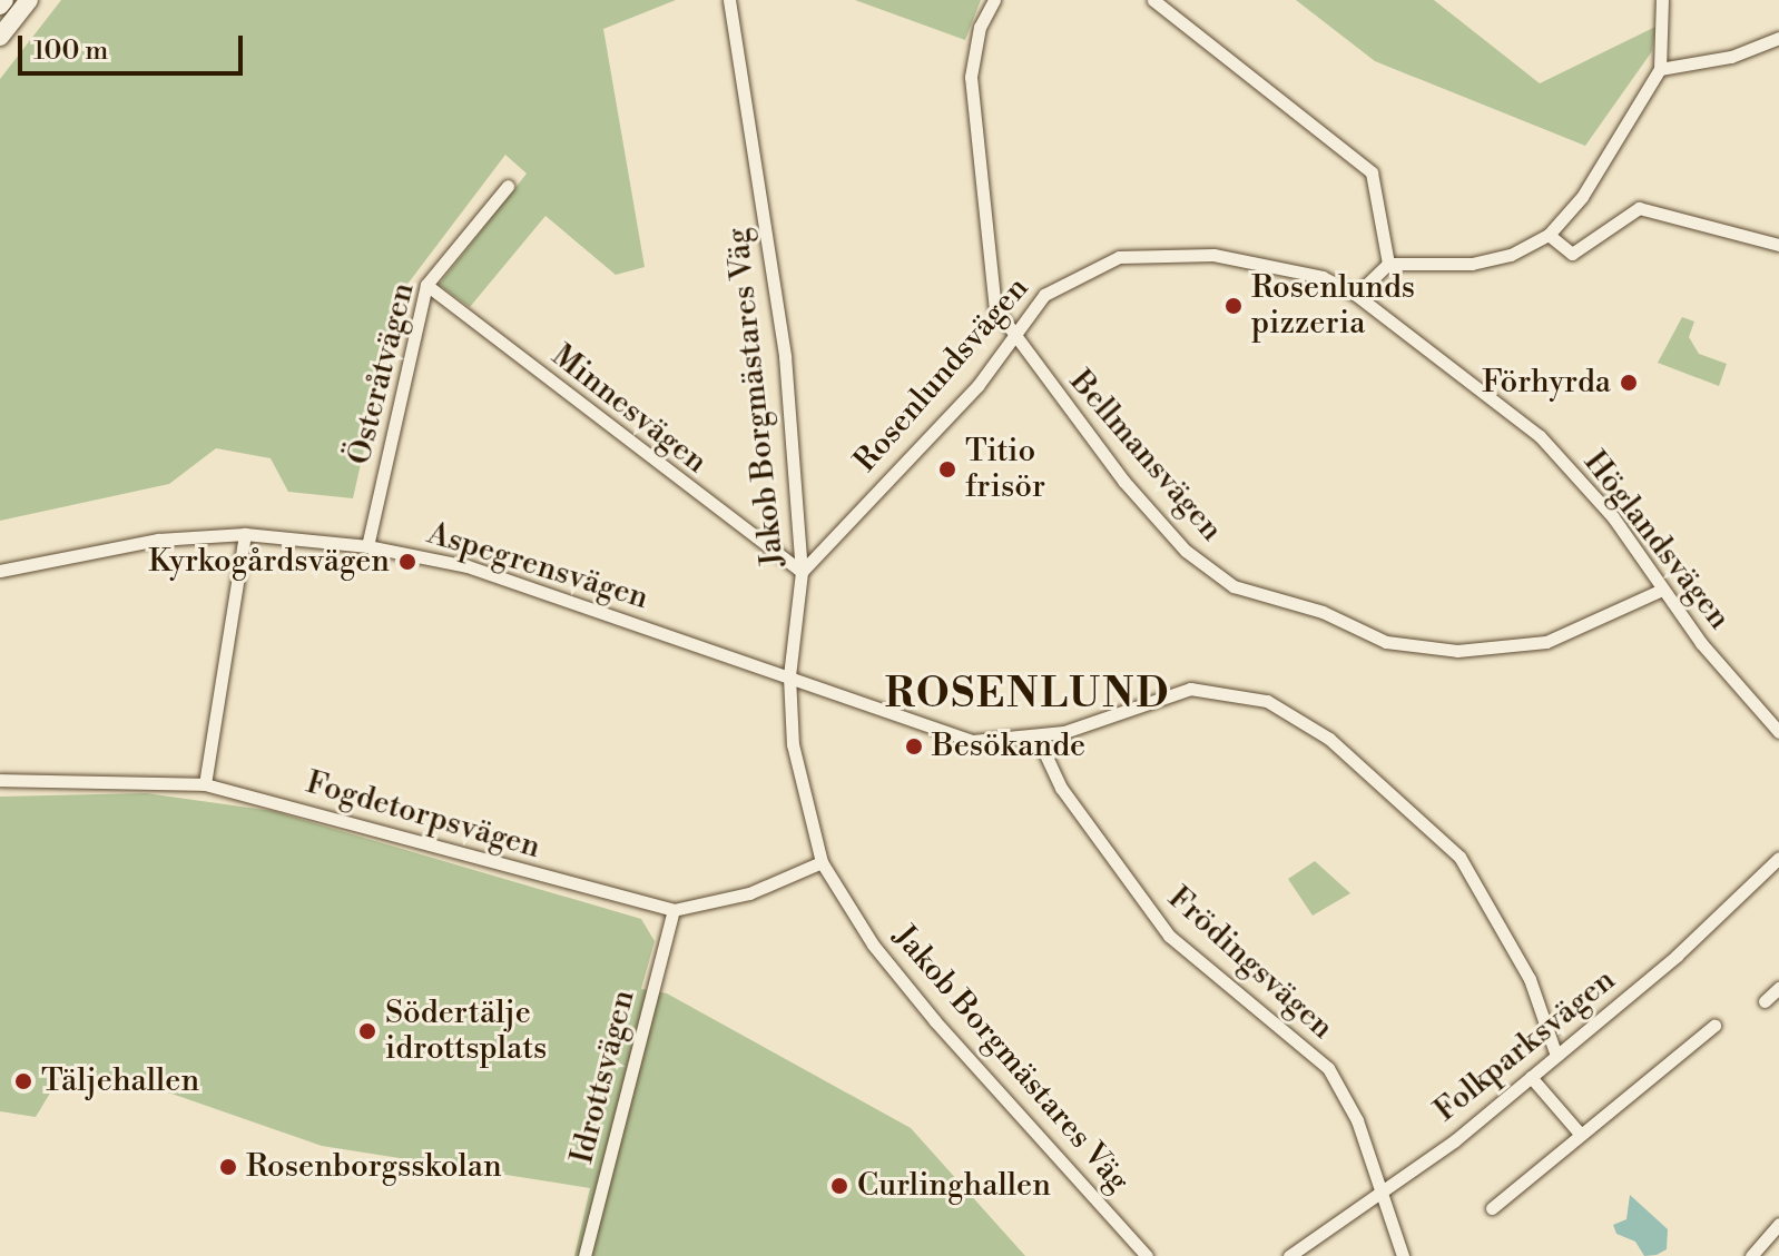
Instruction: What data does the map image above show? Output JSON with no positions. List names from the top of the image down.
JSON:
{
  "streets": {
    "street": [
      "Österåtvägen",
      "Rosenlundsvägen",
      "Jakob Borgmästares Väg",
      "Minnesvägen",
      "Bellmansvägen",
      "Höglandsvägen",
      "Aspegrensvägen",
      "Fogdetorpsvägen",
      "Frödingsvägen",
      "Folkparksvägen",
      "Idrottsvägen"
    ]
  },
  "crossings": [
    ["Österåtvägen", "Minnesvägen"],
    ["Österåtvägen", "Aspegrensvägen"],
    ["Rosenlundsvägen", "Jakob Borgmästares Väg"],
    ["Rosenlundsvägen", "Minnesvägen"],
    ["Rosenlundsvägen", "Bellmansvägen"],
    ["Rosenlundsvägen", "Höglandsvägen"],
    ["Jakob Borgmästares Väg", "Minnesvägen"],
    ["Jakob Borgmästares Väg", "Aspegrensvägen"],
    ["Jakob Borgmästares Väg", "Fogdetorpsvägen"],
    ["Bellmansvägen", "Höglandsvägen"],
    ["Aspegrensvägen", "Frödingsvägen"],
    ["Aspegrensvägen", "Folkparksvägen"],
    ["Fogdetorpsvägen", "Idrottsvägen"],
    ["Frödingsvägen", "Folkparksvägen"]
  ],
  "districts": ["ROSENLUND"],
  "places": [
    "Rosenlunds pizzeria",
    "Förhyrda",
    "Titio frisör",
    "Kyrkogårdsvägen",
    "Besökande",
    "Södertälje idrottsplats",
    "Täljehallen",
    "Rosenborgsskolan",
    "Curlinghallen"
  ],
  "scale_bar": "100 m"
}
